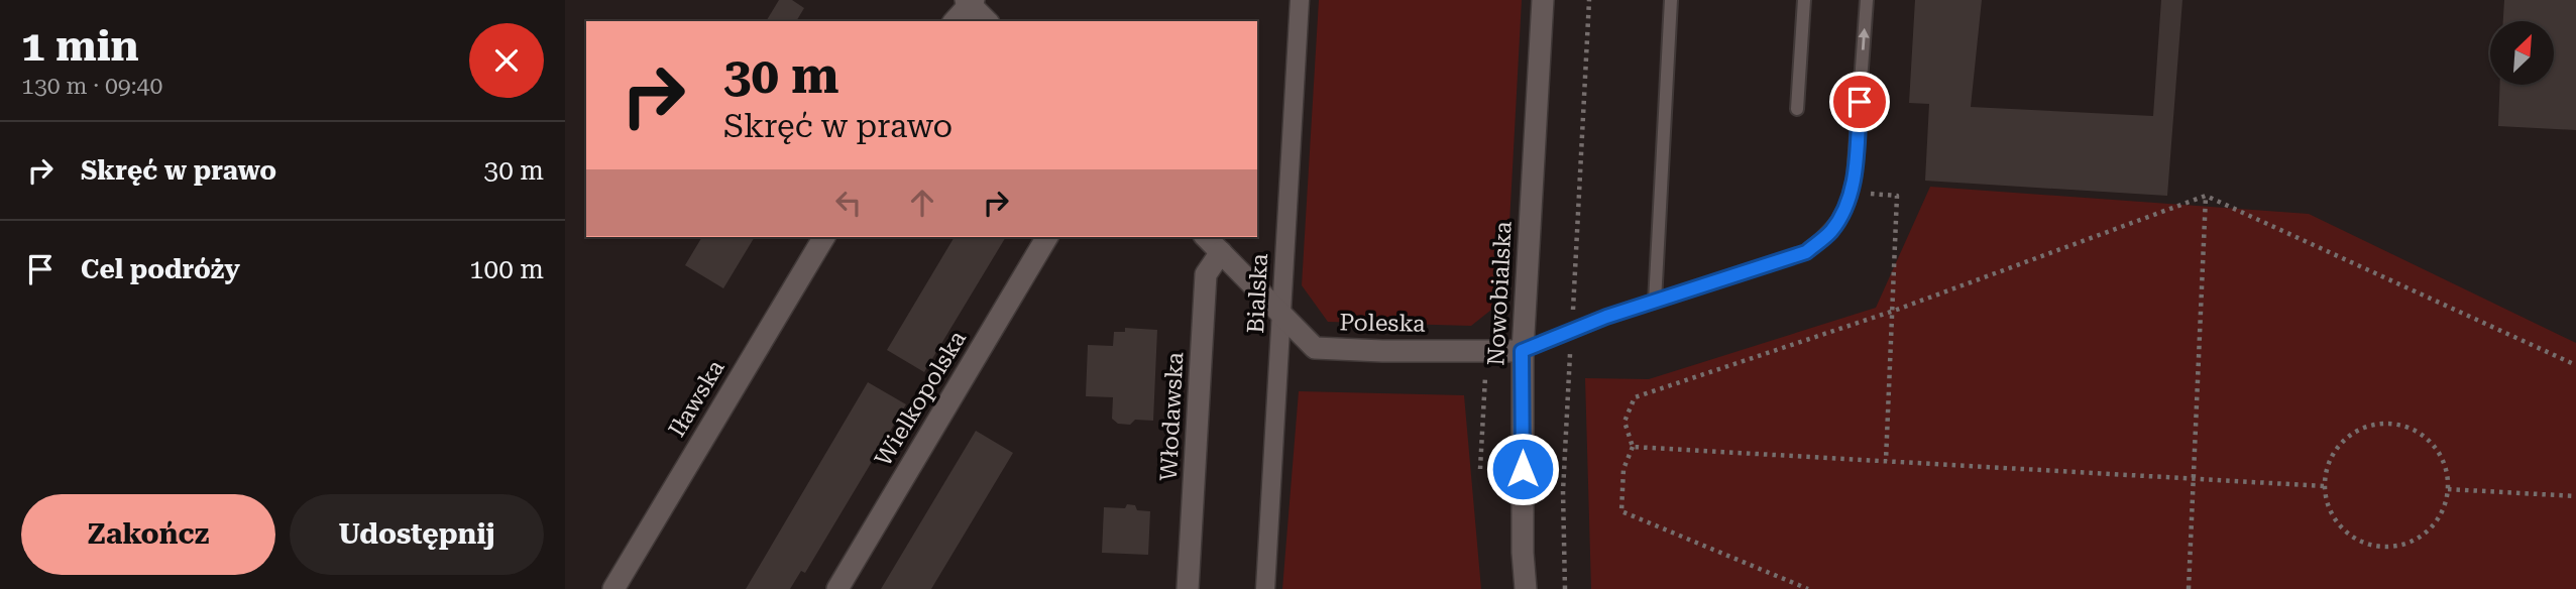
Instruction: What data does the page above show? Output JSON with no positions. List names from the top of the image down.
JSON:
{
  "streets": {
    "street": [
      "Bialska",
      "Nowobialska",
      "Poleska",
      "Iławska",
      "Wielkopolska",
      "Włodawska"
    ]
  },
  "crossings": [
    ["Bialska", "Poleska"],
    ["Nowobialska", "Poleska"],
    ["Poleska", "Włodawska"]
  ],
  "north": "top right",
  "page": {
    "heading": ["1 min", "130 m · 09:40"],
    "turn": ["30 m", "Skręć w prawo"],
    "list": [
      {
        "name": "Skręć w prawo",
        "value": "30 m"
      },
      {
        "name": "Cel podróży",
        "value": "100 m"
      }
    ],
    "buttons": ["Zakończ", "Udostępnij"]
  }
}
